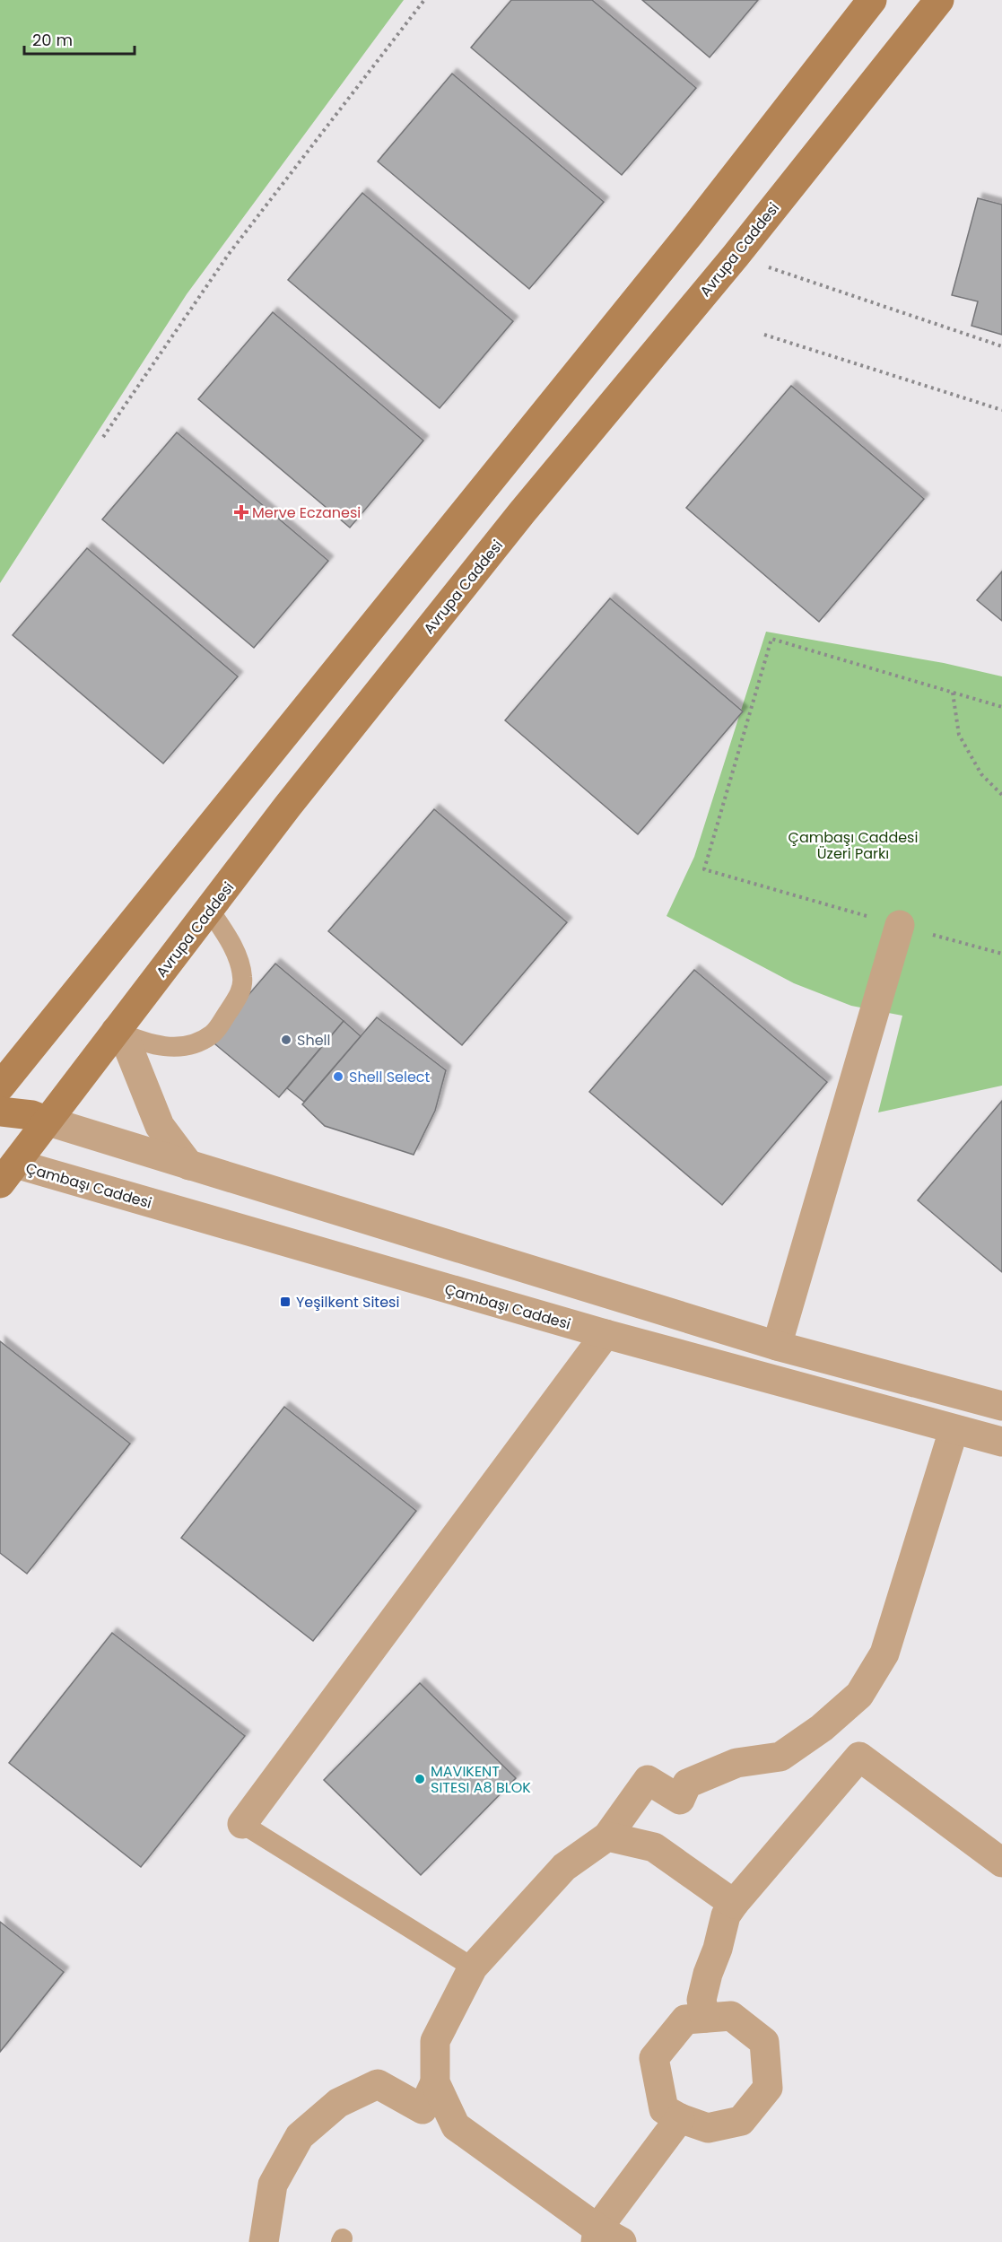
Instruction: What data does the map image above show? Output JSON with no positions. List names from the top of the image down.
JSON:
{
  "streets": {
    "main road": ["Avrupa Caddesi"],
    "street": ["Çambaşı Caddesi"]
  },
  "crossings": [
    ["Avrupa Caddesi", "Çambaşı Caddesi"]
  ],
  "parks": ["Çambaşı Caddesi Üzeri Parkı"],
  "places": {
    "health": ["Merve Eczanesi"],
    "other": ["Shell", "Shell Select", "MAVIKENT SITESI A8 BLOK"],
    "transit": ["Yeşilkent Sitesi"]
  },
  "scale_bar": "20 m"
}
